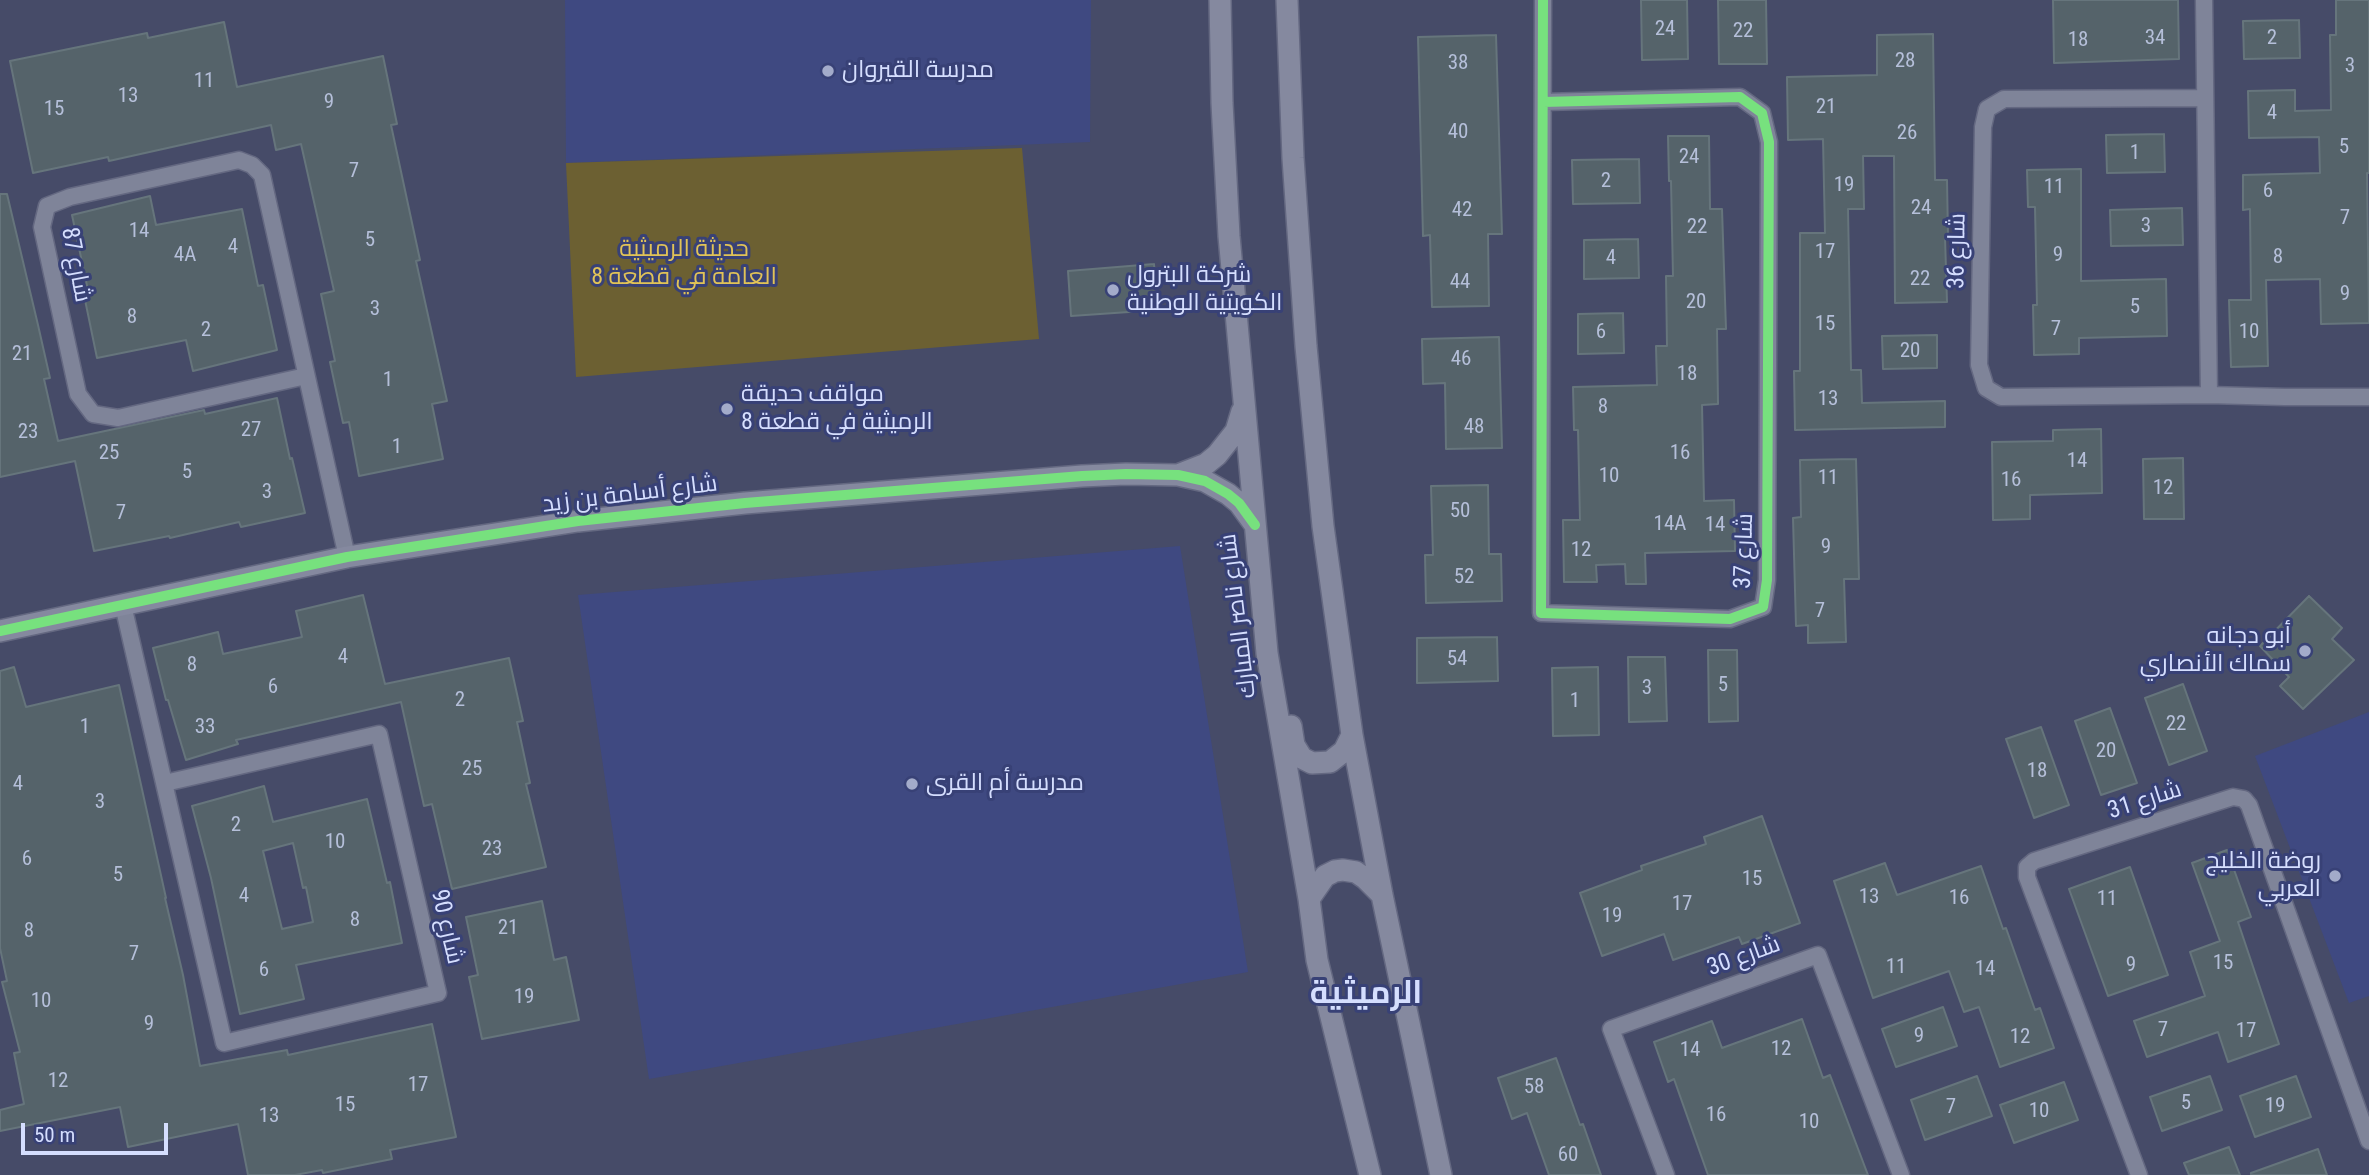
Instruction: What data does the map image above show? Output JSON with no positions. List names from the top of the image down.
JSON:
{
  "streets": {
    "street": [
      "شارع 36",
      "شارع 87",
      "شارع أسامة بن زيد",
      "شارع 37",
      "شارع ناصر المبارك",
      "شارع 31",
      "شارع 90",
      "شارع 30"
    ]
  },
  "crossings": [
    ["شارع 87", "شارع أسامة بن زيد"],
    ["شارع أسامة بن زيد", "شارع ناصر المبارك"],
    ["شارع أسامة بن زيد", "شارع 90"]
  ],
  "districts": ["الرميثية"],
  "parks": ["حديثة الرميثية العامة في قطعة 8"],
  "places": [
    "مدرسة القيروان",
    "شركة البترول الكويتية الوطنية",
    "مواقف حديقة الرميثية في قطعة 8",
    "أبو دجانه سماك الأنصاري",
    "مدرسة أم القرى",
    "روضة الخليج العربي"
  ],
  "house_numbers": [
    "24",
    "22",
    "34",
    "2",
    "18",
    "28",
    "38",
    "3",
    "11",
    "13",
    "9",
    "21",
    "15",
    "4",
    "40",
    "26",
    "5",
    "1",
    "24",
    "7",
    "2",
    "19",
    "11",
    "6",
    "24",
    "42",
    "7",
    "3",
    "22",
    "14",
    "5",
    "4",
    "17",
    "4A",
    "9",
    "8",
    "4",
    "22",
    "44",
    "9",
    "20",
    "5",
    "3",
    "8",
    "15",
    "7",
    "2",
    "6",
    "10",
    "20",
    "21",
    "46",
    "18",
    "1",
    "13",
    "8",
    "48",
    "27",
    "23",
    "1",
    "25",
    "16",
    "14",
    "5",
    "10",
    "11",
    "16",
    "12",
    "3",
    "50",
    "7",
    "14A",
    "14",
    "9",
    "12",
    "52",
    "7",
    "4",
    "54",
    "8",
    "5",
    "6",
    "3",
    "2",
    "1",
    "22",
    "1",
    "33",
    "20",
    "25",
    "18",
    "4",
    "3",
    "2",
    "10",
    "23",
    "6",
    "5",
    "15",
    "4",
    "13",
    "16",
    "11",
    "17",
    "19",
    "8",
    "21",
    "8",
    "7",
    "15",
    "9",
    "11",
    "14",
    "6",
    "19",
    "10",
    "9",
    "7",
    "17",
    "9",
    "12",
    "12",
    "14",
    "12",
    "17",
    "58",
    "5",
    "15",
    "19",
    "7",
    "10",
    "16",
    "13",
    "10",
    "60"
  ],
  "scale_bar": "50 m"
}
